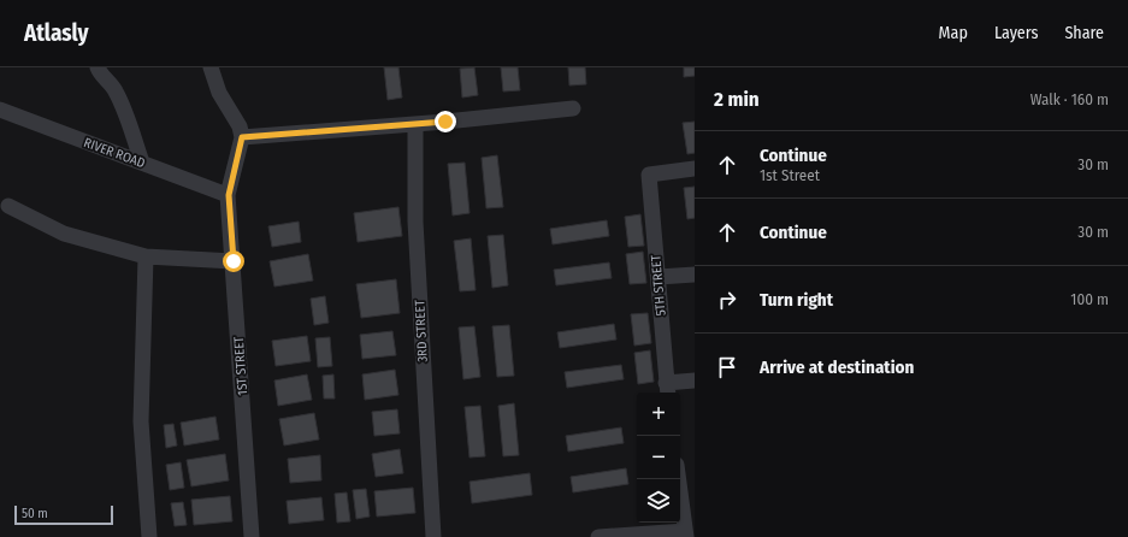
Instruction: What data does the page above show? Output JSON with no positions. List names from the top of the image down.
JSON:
{
  "streets": {
    "street": [
      "RIVER ROAD",
      "5TH STREET",
      "3RD STREET",
      "1ST STREET"
    ]
  },
  "crossings": [
    ["RIVER ROAD", "1ST STREET"]
  ],
  "scale_bar": "50 m",
  "page": {
    "header": "Atlasly",
    "nav": ["Map", "Layers", "Share"],
    "heading": ["2 min", "Walk · 160 m"],
    "list": [
      ["Continue", "1st Street", "30 m"],
      ["Continue", "30 m"],
      ["Turn right", "100 m"],
      "Arrive at destination"
    ],
    "map_buttons": ["+", "−"],
    "scale": "50 m"
  }
}
